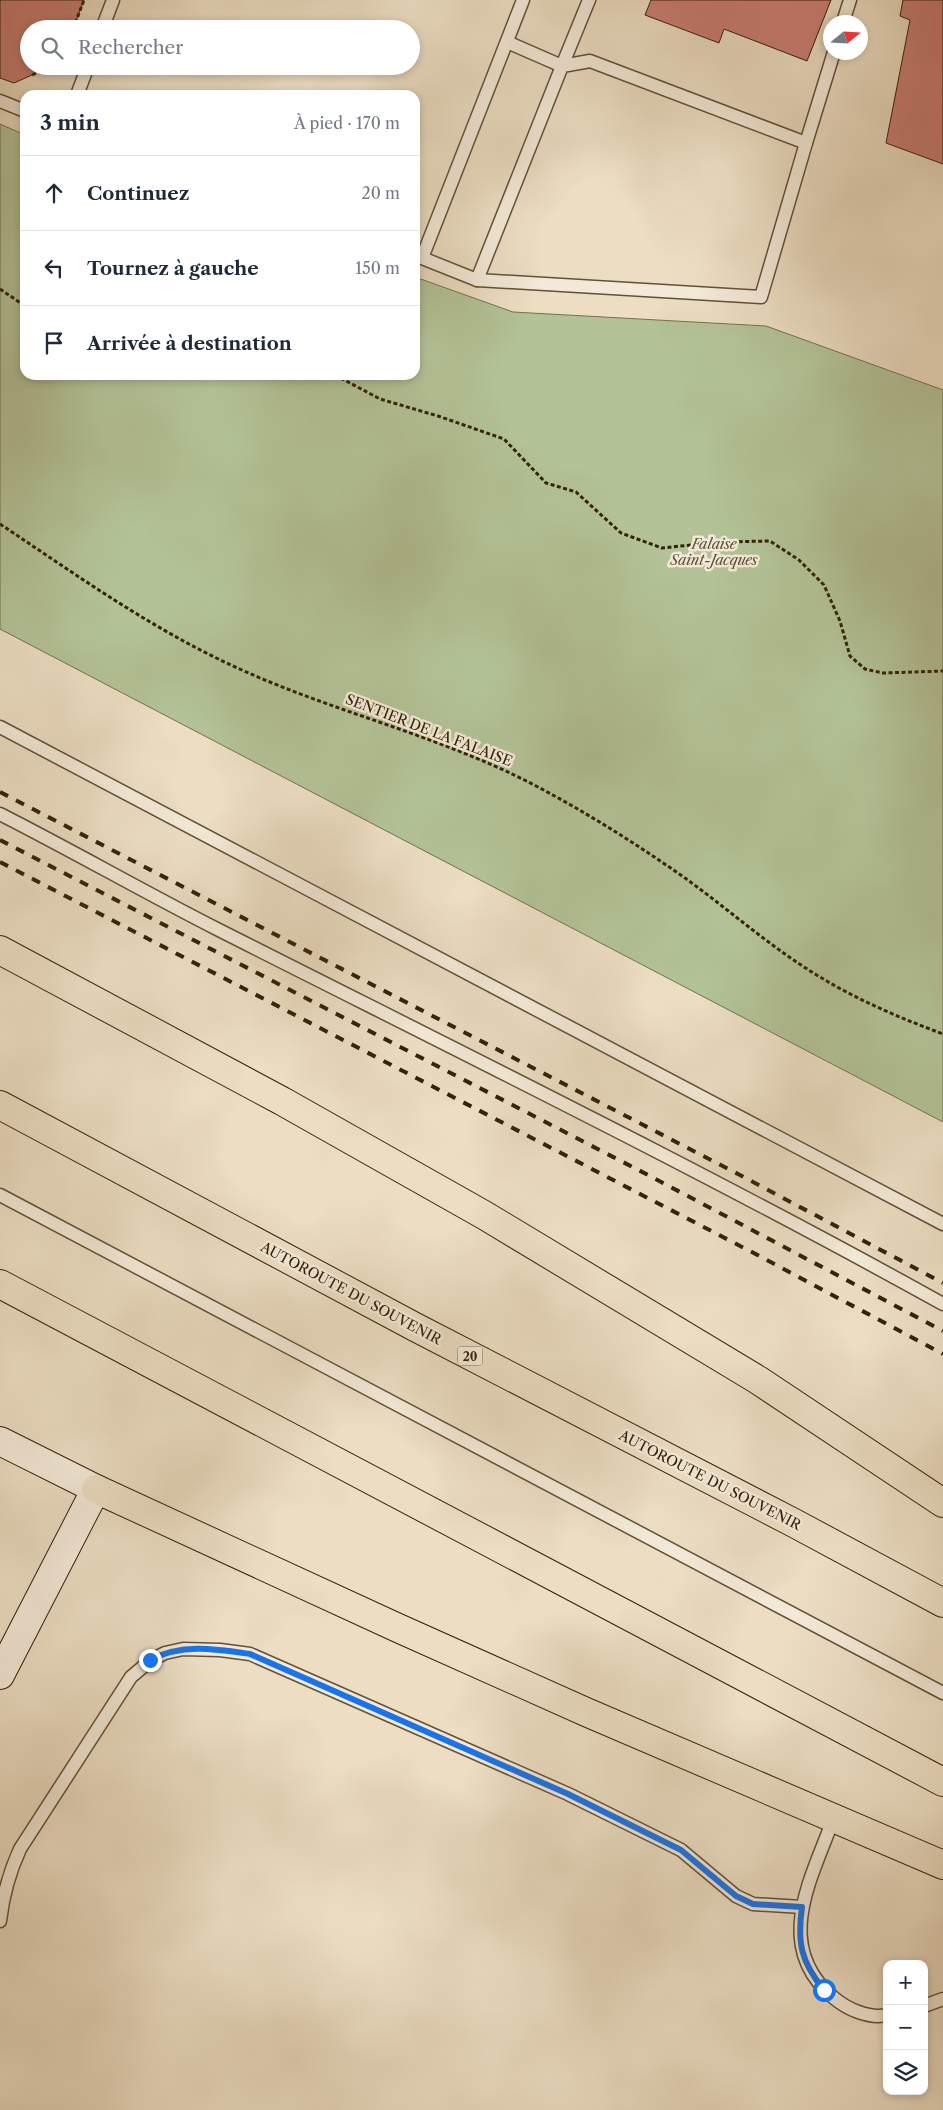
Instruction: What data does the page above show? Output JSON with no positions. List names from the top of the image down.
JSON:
{
  "streets": {
    "highway": ["AUTOROUTE DU SOUVENIR", "20"],
    "path": ["SENTIER DE LA FALAISE"]
  },
  "parks": ["Falaise Saint-Jacques"],
  "north": "right",
  "page": {
    "search": "Rechercher",
    "heading": ["3 min", "À pied · 170 m"],
    "list": [
      ["Continuez", "20 m"],
      ["Tournez à gauche", "150 m"],
      "Arrivée à destination"
    ],
    "map_buttons": ["+", "−"]
  }
}
